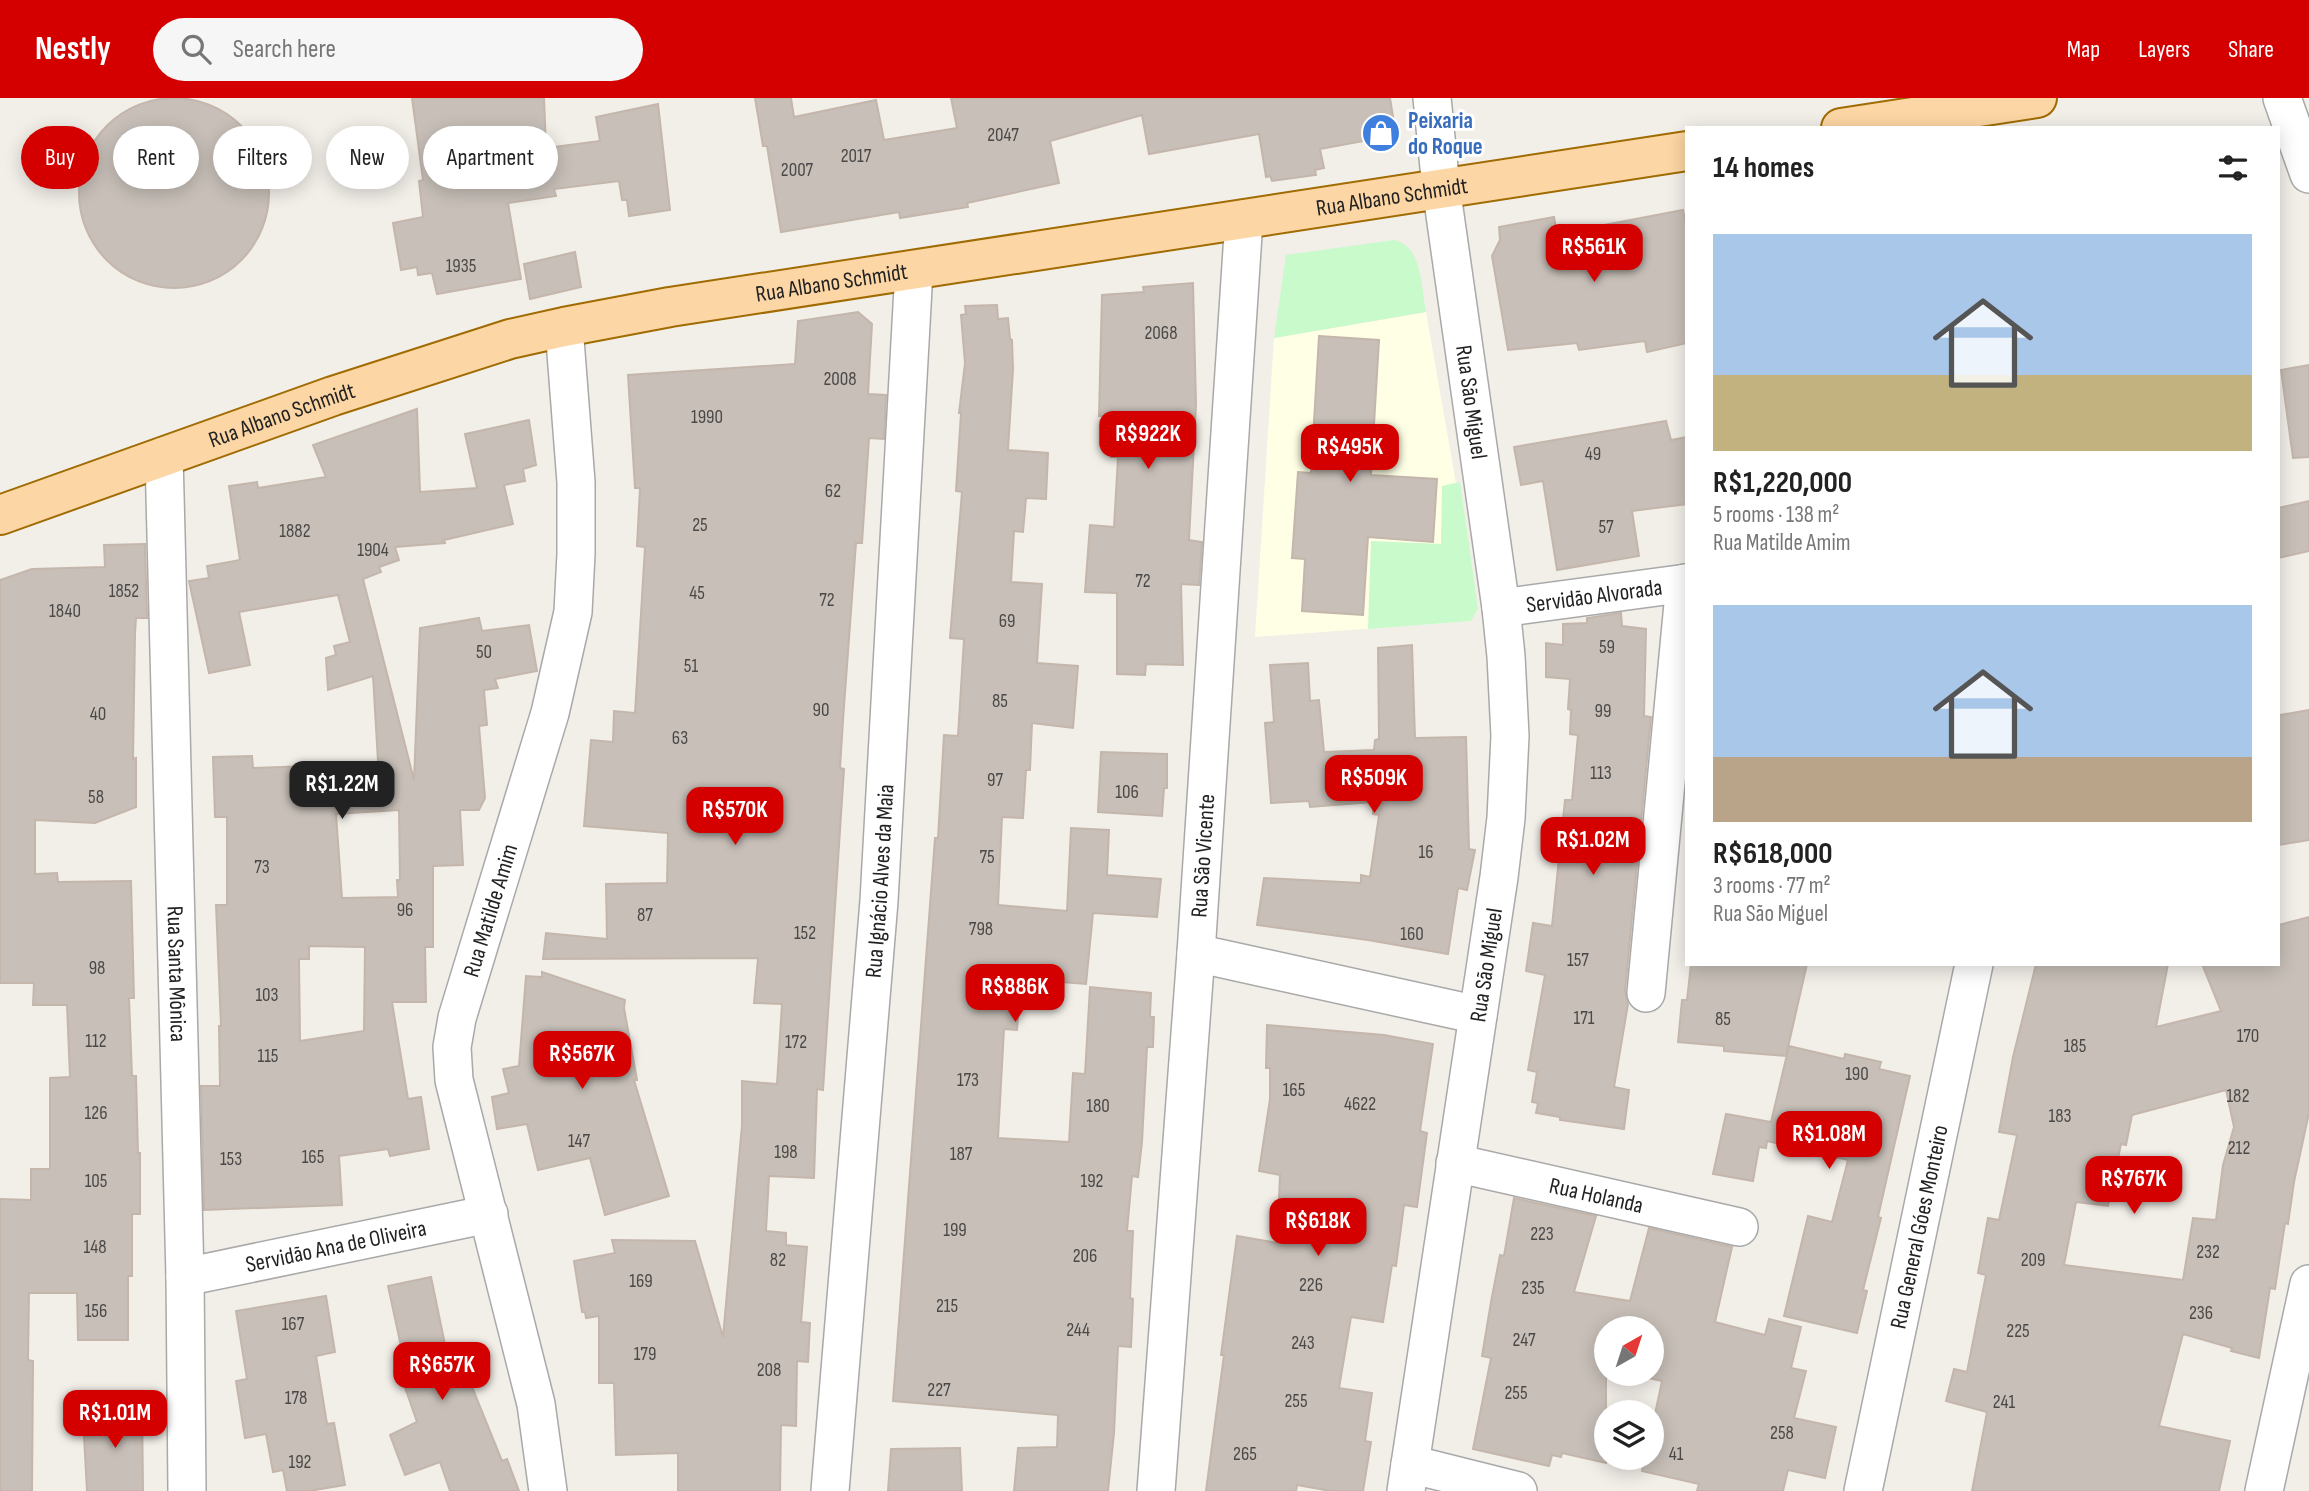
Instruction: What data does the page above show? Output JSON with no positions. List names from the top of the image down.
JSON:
{
  "streets": {
    "main road": ["Rua Albano Schmidt"],
    "street": [
      "Rua São Miguel",
      "Servidão Alvorada",
      "Rua São Vicente",
      "Rua Ignácio Alves da Maia",
      "Rua Matilde Amim",
      "Rua Santa Mônica",
      "Rua Holanda",
      "Rua General Góes Monteiro",
      "Servidão Ana de Oliveira"
    ]
  },
  "crossings": [
    ["Rua Albano Schmidt", "Rua São Miguel"],
    ["Rua Albano Schmidt", "Rua São Vicente"],
    ["Rua Albano Schmidt", "Rua Ignácio Alves da Maia"],
    ["Rua Albano Schmidt", "Rua Matilde Amim"],
    ["Rua Albano Schmidt", "Rua Santa Mônica"],
    ["Rua São Miguel", "Servidão Alvorada"],
    ["Rua São Miguel", "Rua Holanda"],
    ["Rua Matilde Amim", "Servidão Ana de Oliveira"],
    ["Rua Santa Mônica", "Servidão Ana de Oliveira"]
  ],
  "places": {
    "shop": ["Peixaria do Roque"]
  },
  "house_numbers": [
    "2047",
    "2017",
    "2007",
    "1935",
    "2068",
    "2008",
    "1990",
    "49",
    "62",
    "25",
    "57",
    "1882",
    "1904",
    "72",
    "1852",
    "45",
    "72",
    "1840",
    "69",
    "59",
    "50",
    "51",
    "85",
    "90",
    "99",
    "40",
    "63",
    "113",
    "97",
    "106",
    "58",
    "16",
    "75",
    "73",
    "96",
    "87",
    "798",
    "152",
    "160",
    "157",
    "98",
    "103",
    "171",
    "85",
    "170",
    "112",
    "172",
    "185",
    "115",
    "190",
    "173",
    "165",
    "182",
    "4622",
    "180",
    "126",
    "183",
    "147",
    "212",
    "198",
    "187",
    "165",
    "153",
    "105",
    "192",
    "199",
    "223",
    "148",
    "232",
    "206",
    "82",
    "209",
    "169",
    "226",
    "235",
    "215",
    "156",
    "236",
    "167",
    "244",
    "225",
    "247",
    "243",
    "179",
    "208",
    "227",
    "255",
    "178",
    "255",
    "241",
    "258",
    "265",
    "41",
    "192"
  ],
  "north": "top right",
  "page": {
    "header": "Nestly",
    "search": "Search here",
    "nav": ["Map", "Layers", "Share"],
    "chip": [
      "Buy",
      "Rent",
      "Filters",
      "New",
      "Apartment"
    ],
    "heading": "14 homes",
    "list": [
      {
        "name": "R$1,220,000",
        "note": "5 rooms · 138 m² · Rua Matilde Amim"
      },
      {
        "name": "R$618,000",
        "note": "3 rooms · 77 m² · Rua São Miguel"
      }
    ],
    "price": [
      "R$561K",
      "R$922K",
      "R$495K",
      "R$509K",
      "R$1.22M",
      "R$570K",
      "R$1.02M",
      "R$886K",
      "R$567K",
      "R$1.08M",
      "R$767K",
      "R$618K",
      "R$657K",
      "R$1.01M"
    ]
  }
}
